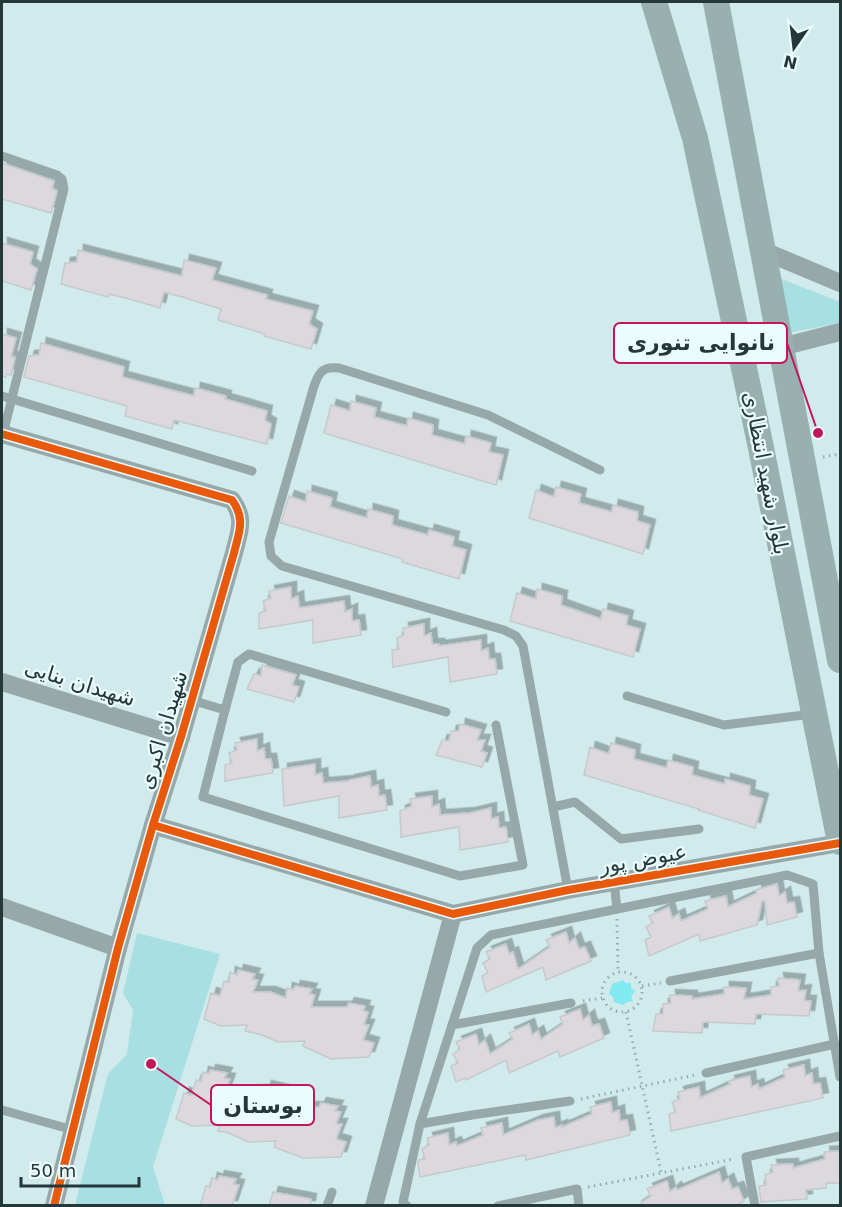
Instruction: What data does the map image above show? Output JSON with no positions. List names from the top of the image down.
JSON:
{
  "streets": {
    "main road": ["بلوار شهید انتظاری"],
    "street": ["شهیدان بنایی", "شهیدان اکبری", "عیوض پور"]
  },
  "crossings": [
    ["بلوار شهید انتظاری", "عیوض پور"],
    ["شهیدان بنایی", "شهیدان اکبری"]
  ],
  "places": ["نانوایی تنوری", "بوستان"],
  "scale_bar": "50 m",
  "north": "bottom"
}
